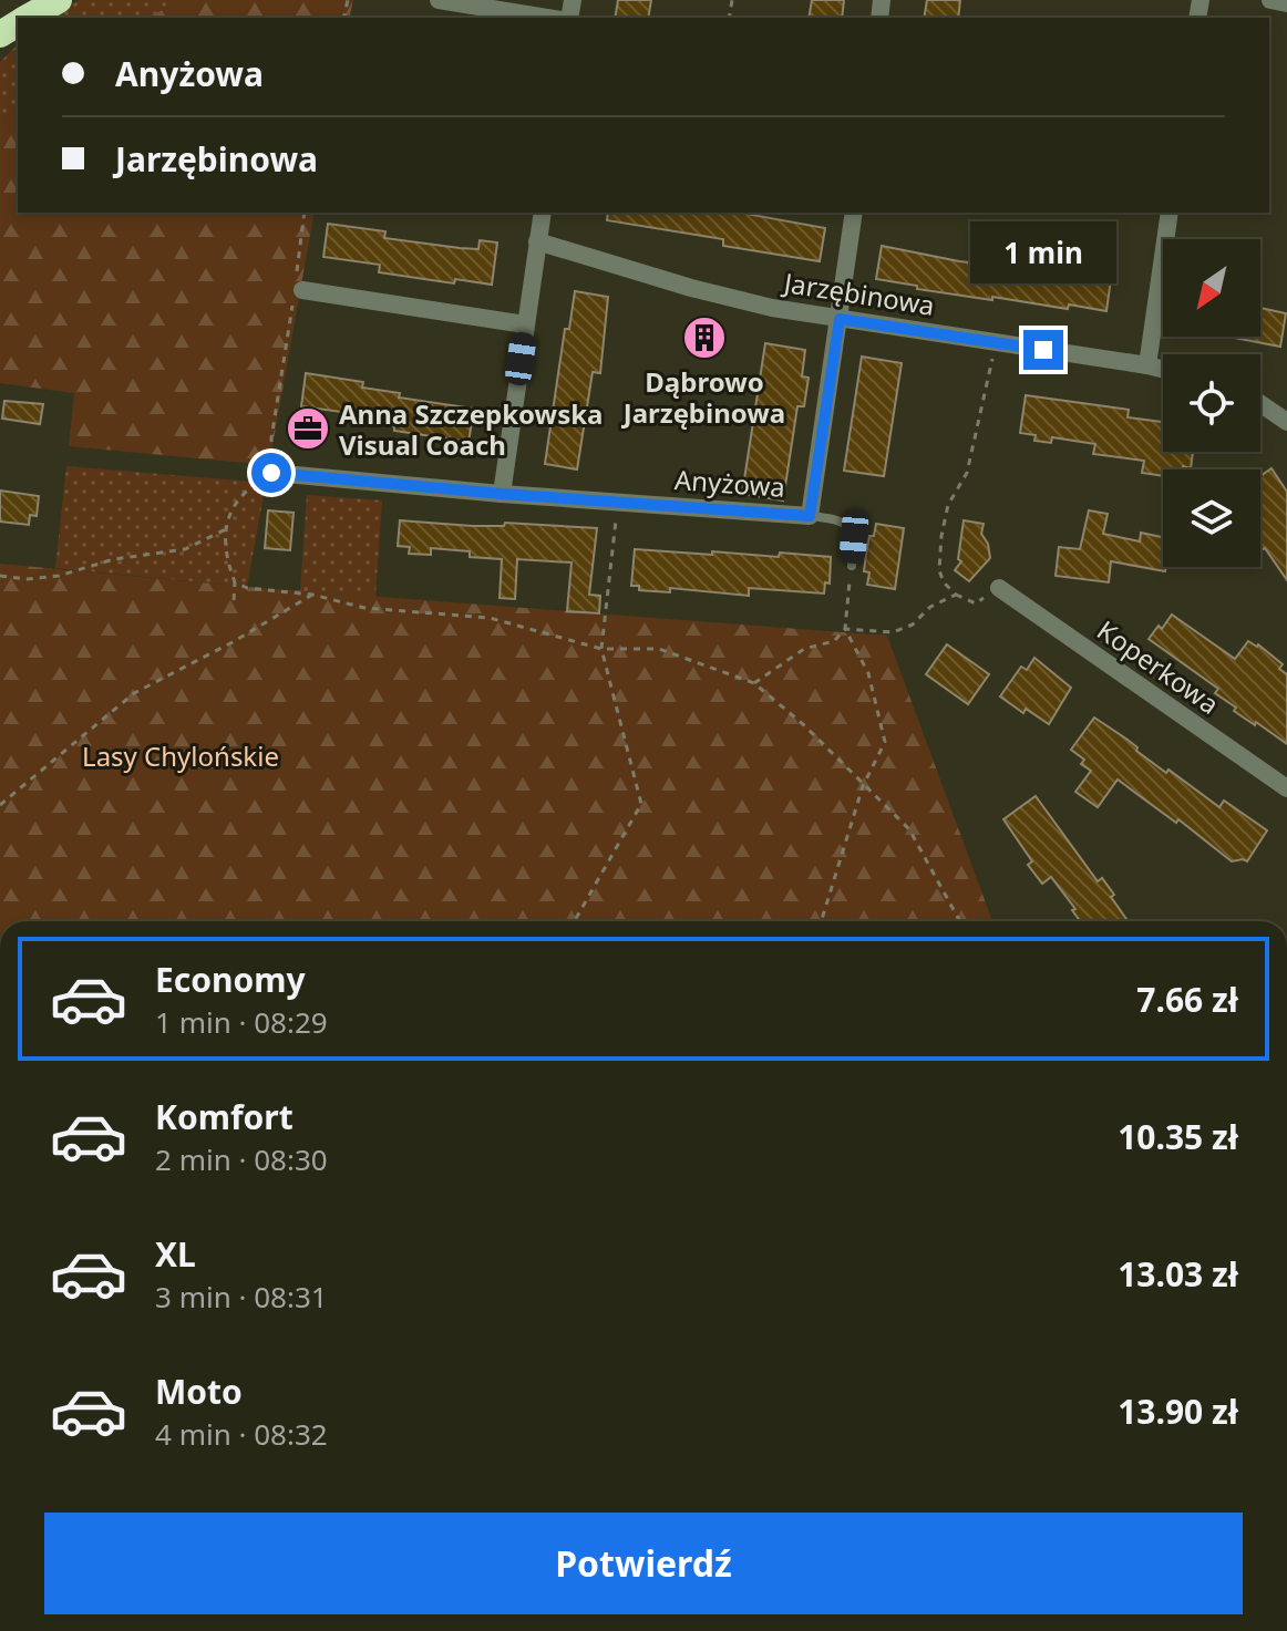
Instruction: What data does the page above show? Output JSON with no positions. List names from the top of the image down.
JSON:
{
  "streets": {
    "street": ["Jarzębinowa", "Anyżowa", "Koperkowa"]
  },
  "crossings": [
    ["Jarzębinowa", "Anyżowa"]
  ],
  "parks": ["Lasy Chylońskie"],
  "places": {
    "building": ["Dąbrowo Jarzębinowa"],
    "office": ["Anna Szczepkowska Visual Coach"]
  },
  "north": "bottom left",
  "page": {
    "banner": ["Anyżowa", "Jarzębinowa"],
    "bubble": "1 min",
    "list": [
      {
        "name": "Economy",
        "note": "1 min · 08:29",
        "value": "7.66 zł"
      },
      {
        "name": "Komfort",
        "note": "2 min · 08:30",
        "value": "10.35 zł"
      },
      {
        "name": "XL",
        "note": "3 min · 08:31",
        "value": "13.03 zł"
      },
      {
        "name": "Moto",
        "note": "4 min · 08:32",
        "value": "13.90 zł"
      }
    ],
    "buttons": "Potwierdź"
  }
}
